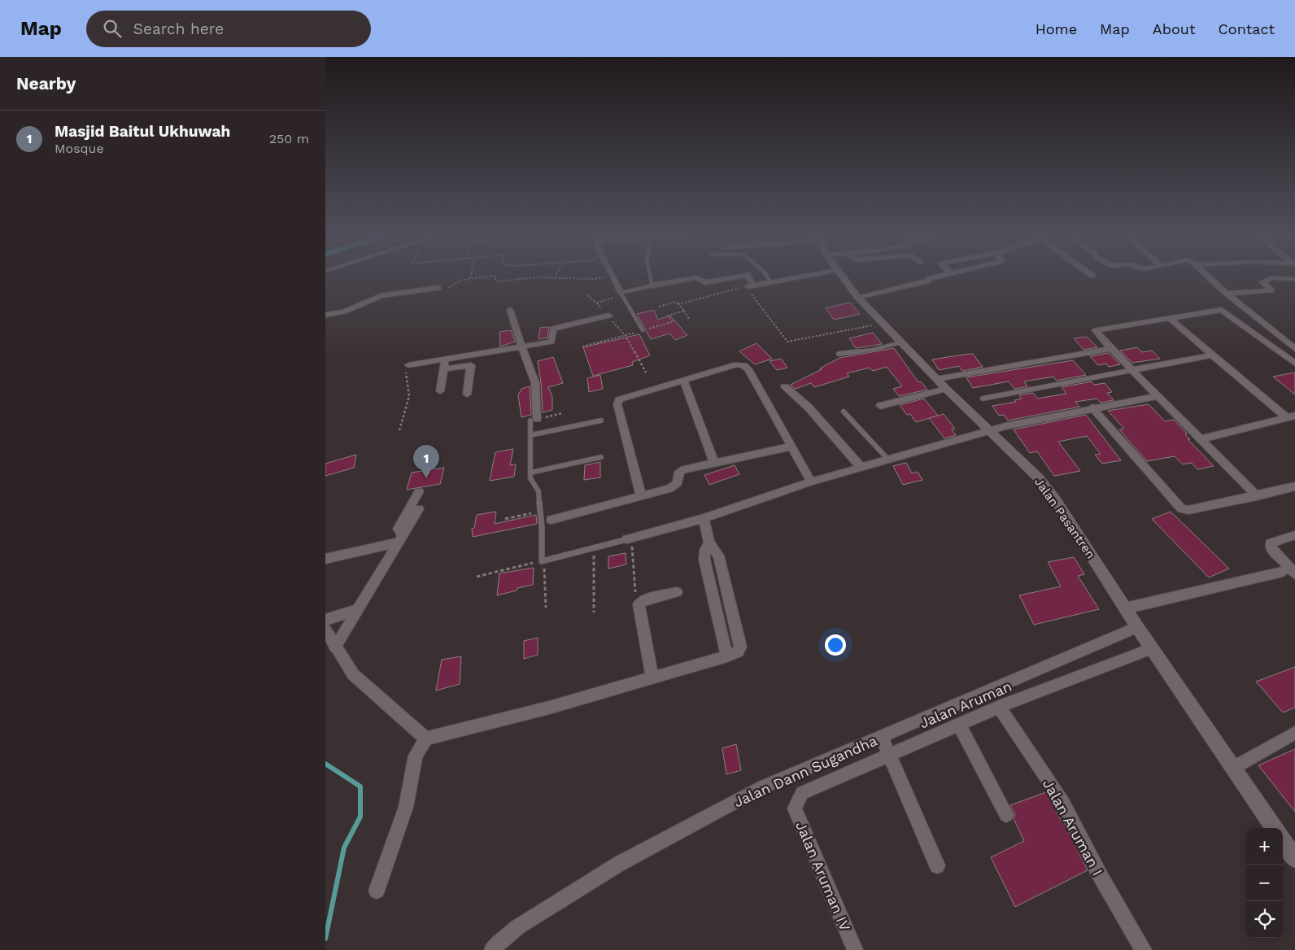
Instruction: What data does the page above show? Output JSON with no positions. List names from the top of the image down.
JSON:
{
  "streets": {
    "main road": ["Jalan Pasantren"],
    "street": [
      "Jalan Aruman",
      "Jalan Dann Sugandha",
      "Jalan Aruman I",
      "Jalan Aruman IV"
    ]
  },
  "crossings": [
    ["Jalan Pasantren", "Jalan Aruman"],
    ["Jalan Pasantren", "Jalan Dann Sugandha"],
    ["Jalan Aruman", "Jalan Aruman I"],
    ["Jalan Aruman", "Jalan Aruman IV"]
  ],
  "page": {
    "header": "Map",
    "search": "Search here",
    "nav": [
      "Home",
      "Map",
      "About",
      "Contact"
    ],
    "heading": "Nearby",
    "list": [
      {
        "mark": "1",
        "name": "Masjid Baitul Ukhuwah",
        "note": "Mosque",
        "value": "250 m"
      }
    ],
    "pins": "1",
    "map_buttons": ["+", "−"]
  }
}
